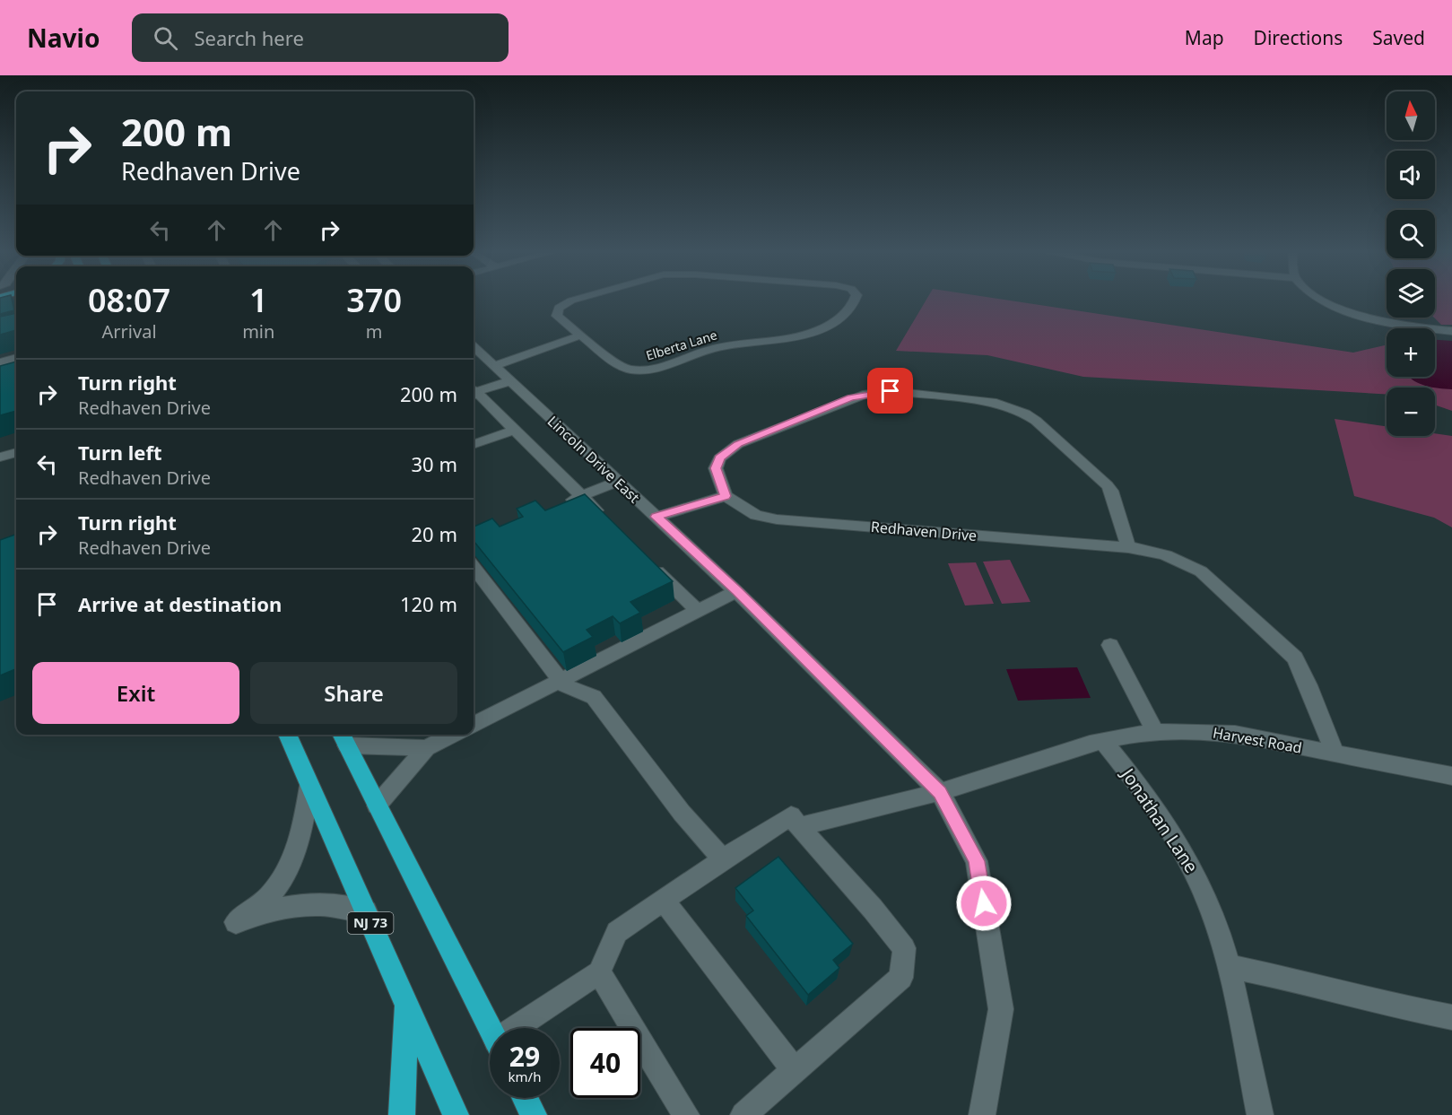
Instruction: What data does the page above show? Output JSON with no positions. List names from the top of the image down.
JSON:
{
  "streets": {
    "highway": ["NJ 73"],
    "street": [
      "Elberta Lane",
      "Lincoln Drive East",
      "Redhaven Drive",
      "Harvest Road",
      "Jonathan Lane"
    ]
  },
  "crossings": [
    ["Lincoln Drive East", "Harvest Road"],
    ["Redhaven Drive", "Harvest Road"],
    ["Harvest Road", "Jonathan Lane"]
  ],
  "north": "top",
  "page": {
    "header": "Navio",
    "search": "Search here",
    "nav": ["Map", "Directions", "Saved"],
    "map_buttons": ["+", "−"],
    "turn": ["200 m", "Redhaven Drive"],
    "eta": [
      "08:07",
      "Arrival",
      "1",
      "min",
      "370",
      "m"
    ],
    "list": [
      {
        "name": "Turn right",
        "note": "Redhaven Drive",
        "value": "200 m"
      },
      {
        "name": "Turn left",
        "note": "Redhaven Drive",
        "value": "30 m"
      },
      {
        "name": "Turn right",
        "note": "Redhaven Drive",
        "value": "20 m"
      },
      {
        "name": "Arrive at destination",
        "value": "120 m"
      }
    ],
    "buttons": ["Exit", "Share"],
    "speed": "29 km/h",
    "limit": "40"
  }
}
